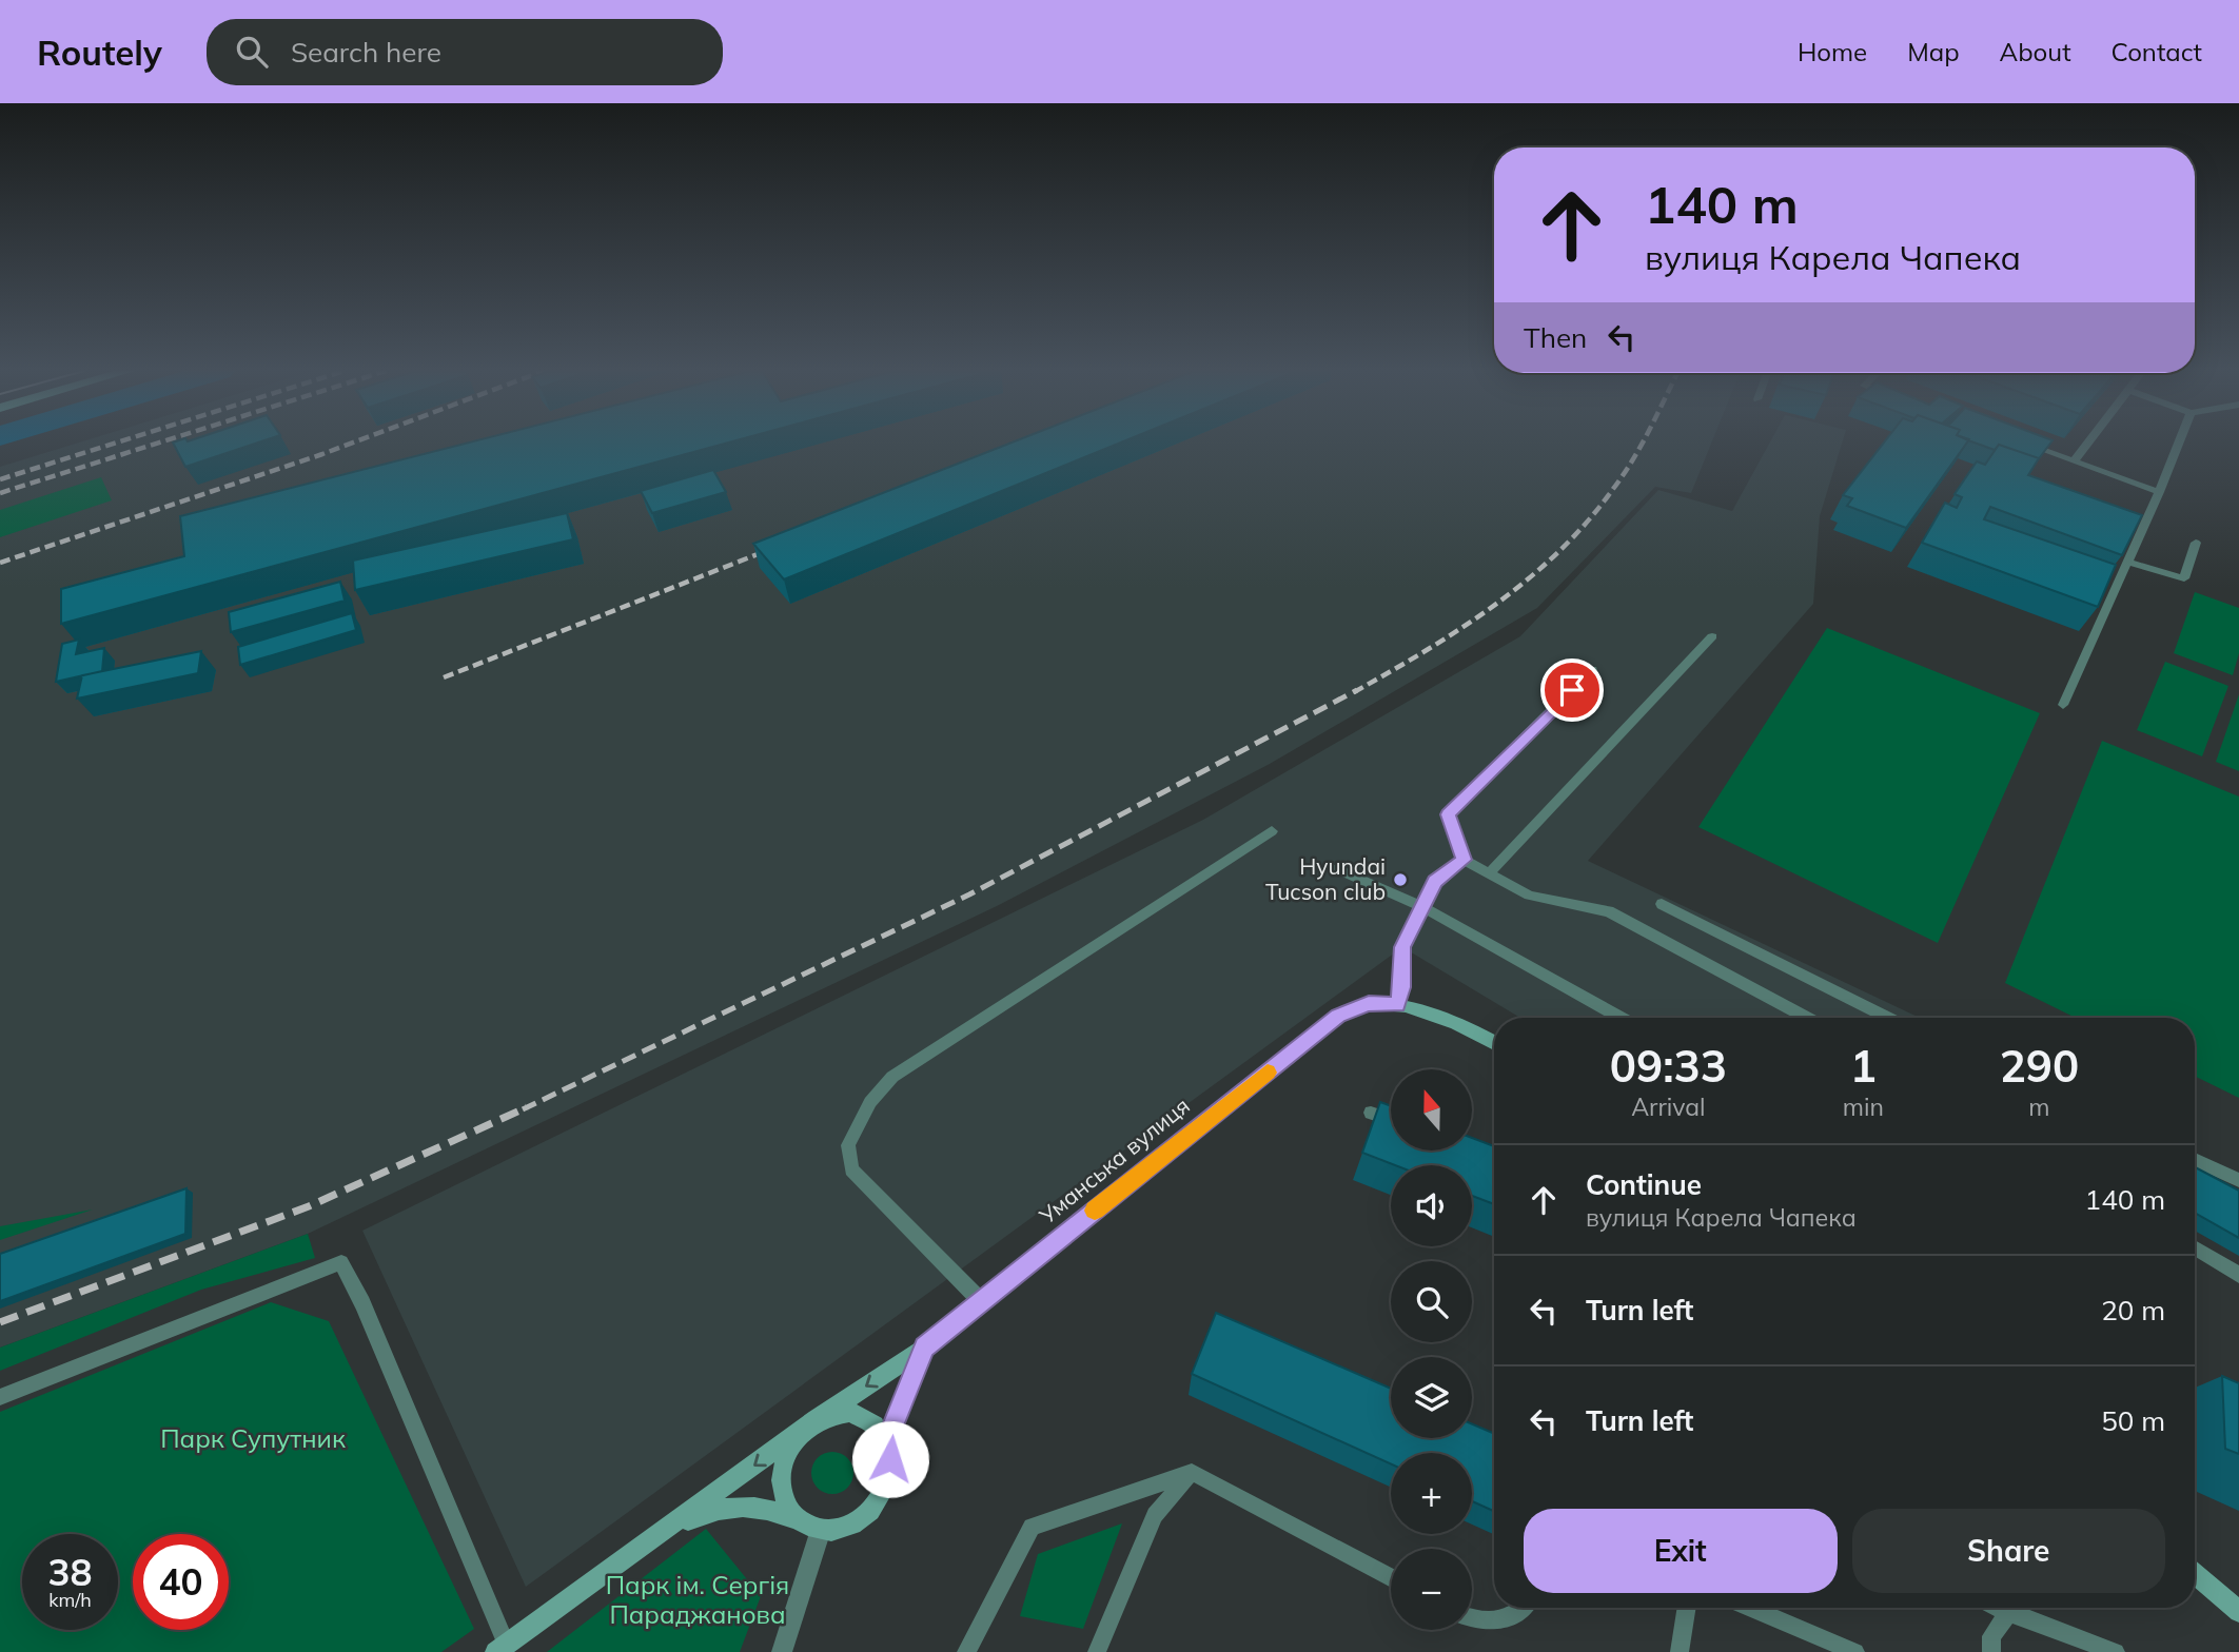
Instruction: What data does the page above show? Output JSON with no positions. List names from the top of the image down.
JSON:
{
  "streets": {
    "street": ["Уманська вулиця"]
  },
  "parks": ["Парк Супутник", "Парк ім. Сергія Параджанова"],
  "places": ["Hyundai Tucson club"],
  "north": "top",
  "page": {
    "header": "Routely",
    "search": "Search here",
    "nav": [
      "Home",
      "Map",
      "About",
      "Contact"
    ],
    "turn": ["140 m", "вулиця Карела Чапека"],
    "then": "Then",
    "eta": [
      "09:33",
      "Arrival",
      "1",
      "min",
      "290",
      "m"
    ],
    "map_buttons": ["+", "−"],
    "list": [
      {
        "name": "Continue",
        "note": "вулиця Карела Чапека",
        "value": "140 m"
      },
      {
        "name": "Turn left",
        "value": "20 m"
      },
      {
        "name": "Turn left",
        "value": "50 m"
      }
    ],
    "buttons": ["Exit", "Share"],
    "speed": "38 km/h",
    "limit": "40"
  }
}
